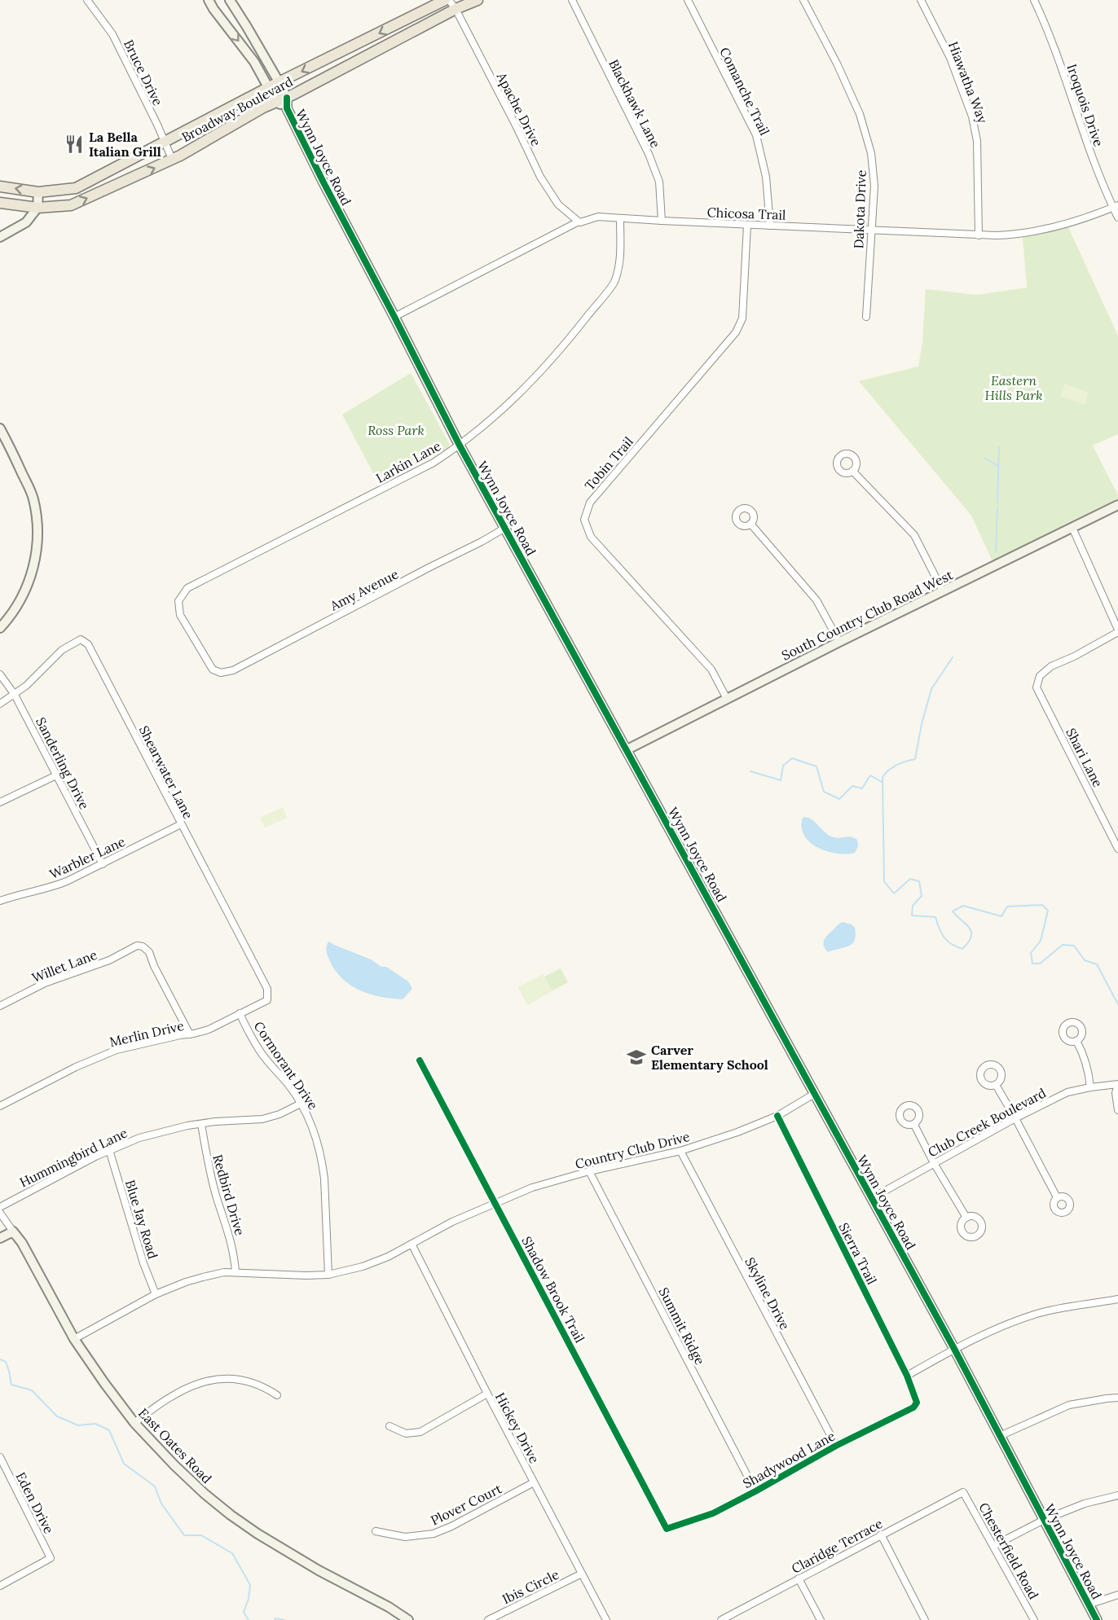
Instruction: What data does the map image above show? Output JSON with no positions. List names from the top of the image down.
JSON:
{
  "streets": {
    "main road": ["Broadway Boulevard"],
    "street": [
      "Bruce Drive",
      "Hiawatha Way",
      "Comanche Trail",
      "Blackhawk Lane",
      "Iroquois Drive",
      "Apache Drive",
      "Wynn Joyce Road",
      "Dakota Drive",
      "Chicosa Trail",
      "Larkin Lane",
      "Tobin Trail",
      "Amy Avenue",
      "South Country Club Road West",
      "Shari Lane",
      "Sanderling Drive",
      "Shearwater Lane",
      "Warbler Lane",
      "Willet Lane",
      "Merlin Drive",
      "Cormorant Drive",
      "Club Creek Boulevard",
      "Country Club Drive",
      "Hummingbird Lane",
      "Redbird Drive",
      "Blue Jay Road",
      "Sierra Trail",
      "Shadow Brook Trail",
      "Skyline Drive",
      "Summit Ridge",
      "Hickey Drive",
      "East Oates Road",
      "Shadywood Lane",
      "Eden Drive",
      "Plover Court",
      "Claridge Terrace",
      "Chesterfield Road",
      "Ibis Circle"
    ]
  },
  "crossings": [
    ["Bruce Drive", "Broadway Boulevard"],
    ["Hiawatha Way", "Chicosa Trail"],
    ["Comanche Trail", "Chicosa Trail"],
    ["Blackhawk Lane", "Chicosa Trail"],
    ["Iroquois Drive", "Chicosa Trail"],
    ["Broadway Boulevard", "Apache Drive"],
    ["Broadway Boulevard", "Wynn Joyce Road"],
    ["Apache Drive", "Chicosa Trail"],
    ["Wynn Joyce Road", "Chicosa Trail"],
    ["Wynn Joyce Road", "Larkin Lane"],
    ["Wynn Joyce Road", "Amy Avenue"],
    ["Wynn Joyce Road", "South Country Club Road West"],
    ["Wynn Joyce Road", "Club Creek Boulevard"],
    ["Wynn Joyce Road", "Country Club Drive"],
    ["Dakota Drive", "Chicosa Trail"],
    ["Chicosa Trail", "Larkin Lane"],
    ["Chicosa Trail", "Tobin Trail"],
    ["Larkin Lane", "Amy Avenue"],
    ["Tobin Trail", "South Country Club Road West"],
    ["Sanderling Drive", "Shearwater Lane"],
    ["Sanderling Drive", "Warbler Lane"],
    ["Shearwater Lane", "Warbler Lane"],
    ["Shearwater Lane", "Merlin Drive"],
    ["Willet Lane", "Merlin Drive"],
    ["Merlin Drive", "Cormorant Drive"],
    ["Cormorant Drive", "Country Club Drive"],
    ["Cormorant Drive", "Hummingbird Lane"],
    ["Country Club Drive", "Redbird Drive"],
    ["Country Club Drive", "Blue Jay Road"],
    ["Country Club Drive", "Sierra Trail"],
    ["Country Club Drive", "Shadow Brook Trail"],
    ["Country Club Drive", "Skyline Drive"],
    ["Country Club Drive", "Summit Ridge"],
    ["Country Club Drive", "Hickey Drive"],
    ["Country Club Drive", "East Oates Road"],
    ["Hummingbird Lane", "Redbird Drive"],
    ["Hummingbird Lane", "Blue Jay Road"],
    ["Sierra Trail", "Shadywood Lane"],
    ["Shadow Brook Trail", "Shadywood Lane"],
    ["Skyline Drive", "Shadywood Lane"],
    ["Summit Ridge", "Shadywood Lane"],
    ["Hickey Drive", "Plover Court"],
    ["Hickey Drive", "Ibis Circle"],
    ["Claridge Terrace", "Chesterfield Road"]
  ],
  "parks": ["Eastern Hills Park", "Ross Park"],
  "places": {
    "restaurant": ["La Bella Italian Grill"],
    "school or university": ["Carver Elementary School"]
  }
}
